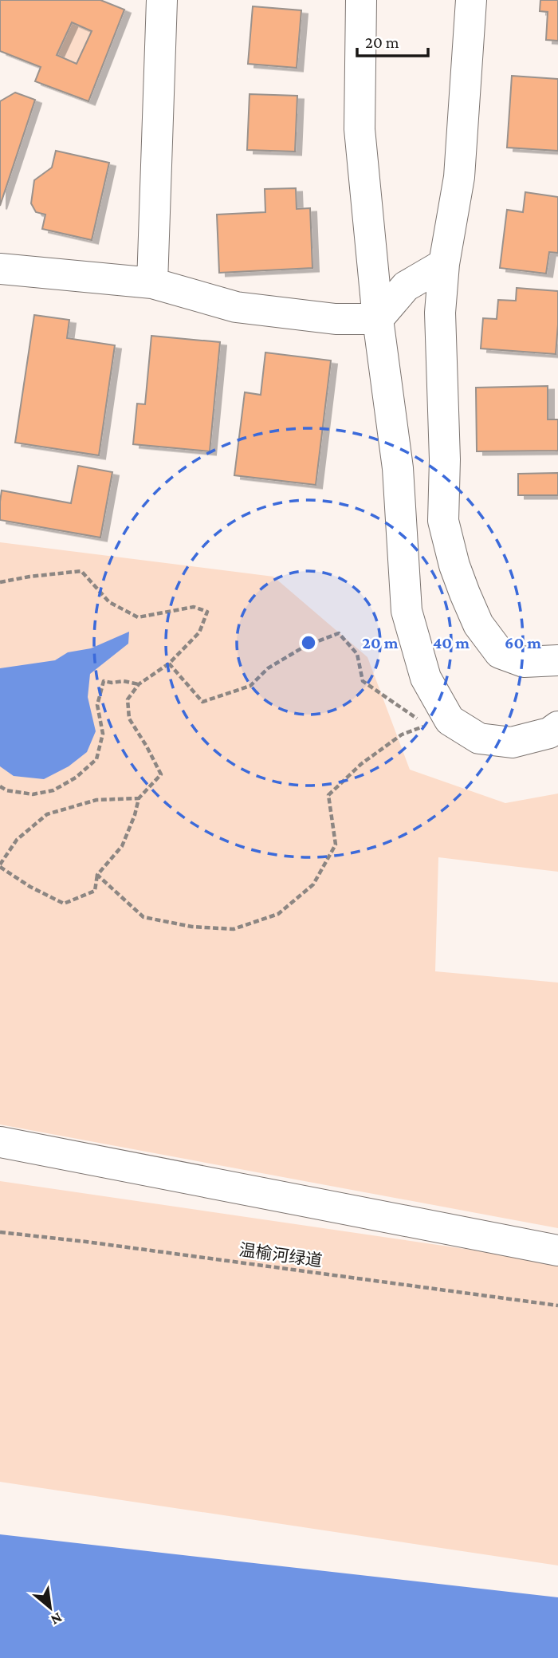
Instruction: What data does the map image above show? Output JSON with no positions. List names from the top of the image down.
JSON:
{
  "streets": {
    "path": ["温榆河绿道"]
  },
  "scale_bar": "20 m",
  "north": "bottom right",
  "rings": ["20 m", "40 m", "60 m"]
}
